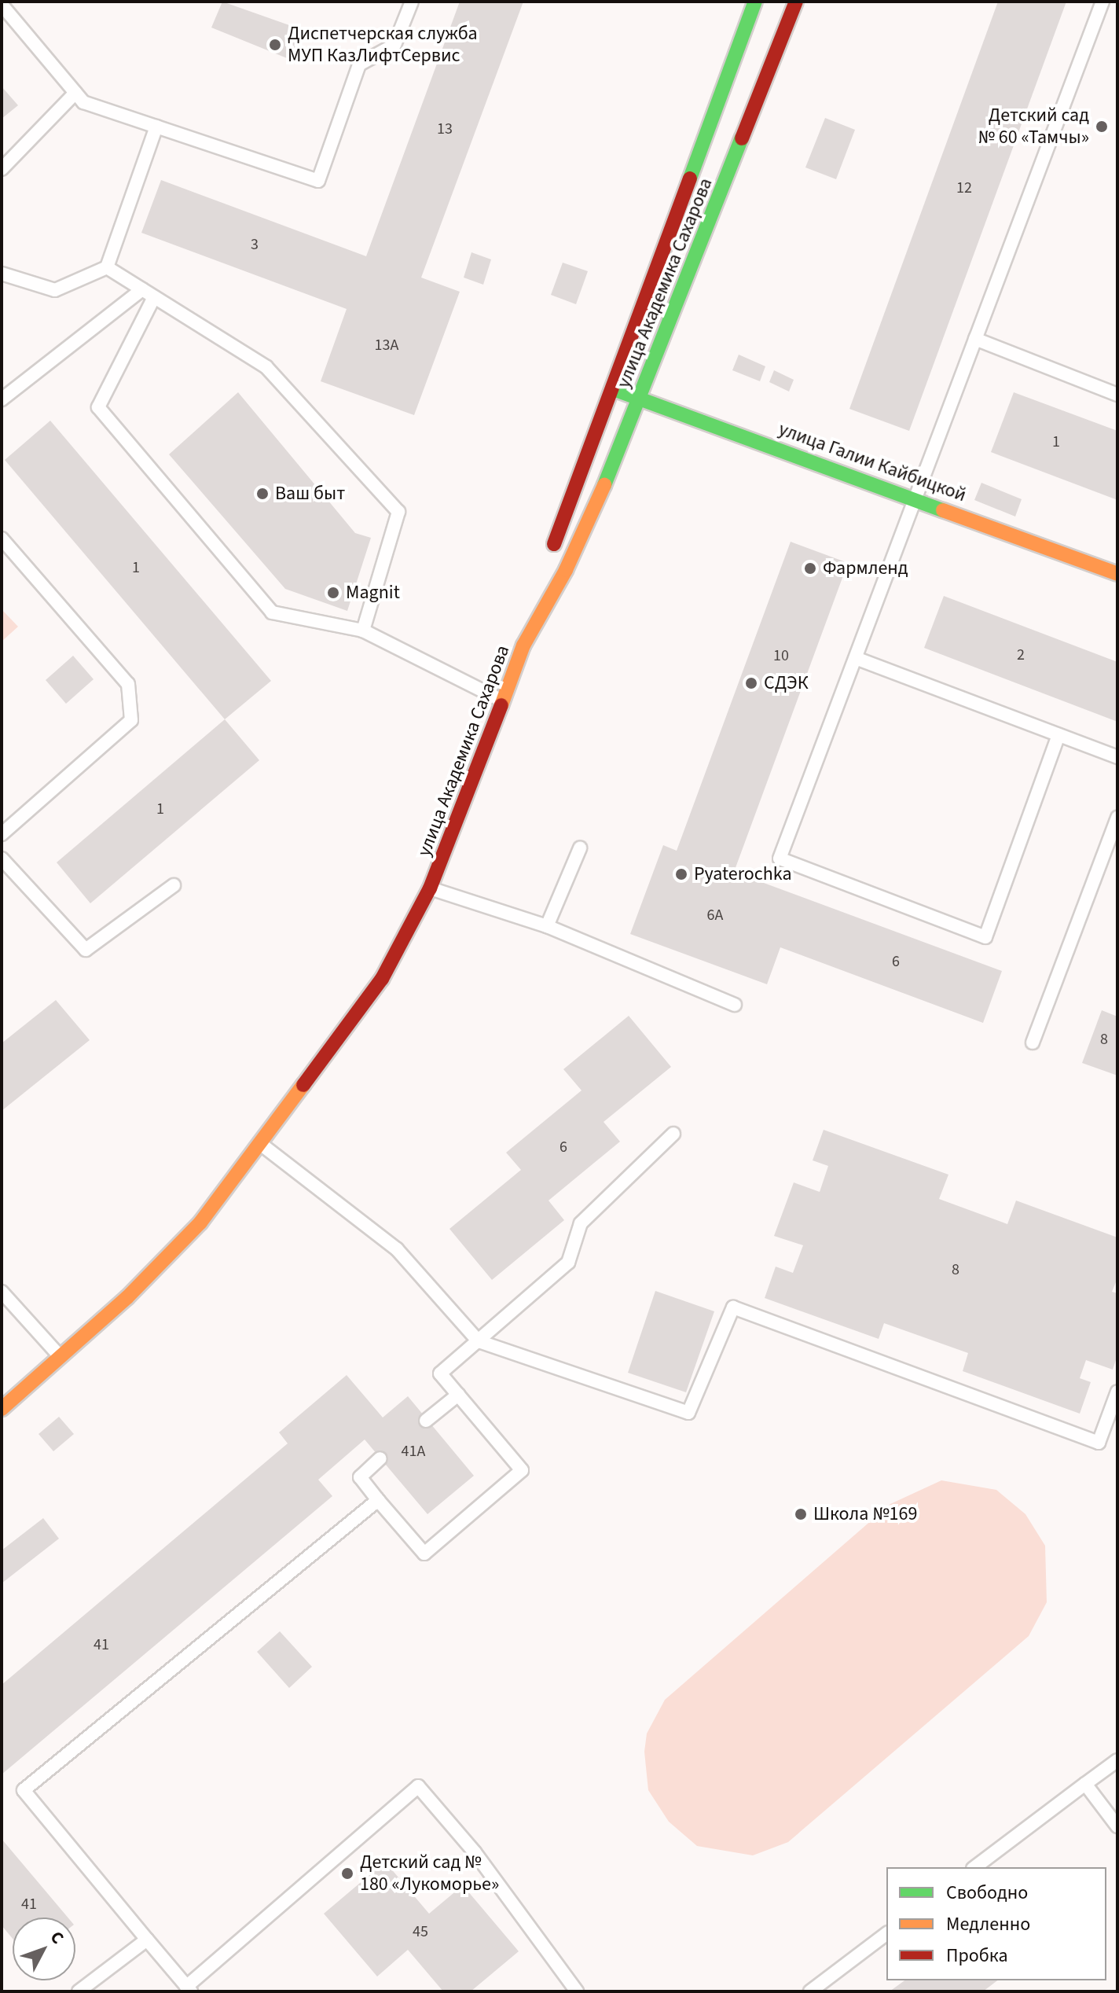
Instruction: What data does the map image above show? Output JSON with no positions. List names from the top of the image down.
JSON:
{
  "streets": {
    "main road": ["улица Академика Сахарова", "улица Галии Кайбицкой"]
  },
  "crossings": [
    ["улица Академика Сахарова", "улица Галии Кайбицкой"]
  ],
  "places": [
    "Диспетчерская служба МУП КазЛифтСервис",
    "Детский сад № 60 «Тамчы»",
    "Ваш быт",
    "Фармленд",
    "Magnit",
    "СДЭК",
    "Pyaterochka",
    "Школа №169",
    "Детский сад № 180 «Лукоморье»"
  ],
  "house_numbers": [
    "13",
    "12",
    "3",
    "13А",
    "1",
    "1",
    "2",
    "10",
    "1",
    "6А",
    "6",
    "8",
    "6",
    "8",
    "41А",
    "41",
    "41",
    "45"
  ],
  "legend": ["Свободно", "Медленно", "Пробка"],
  "north": "top right"
}
